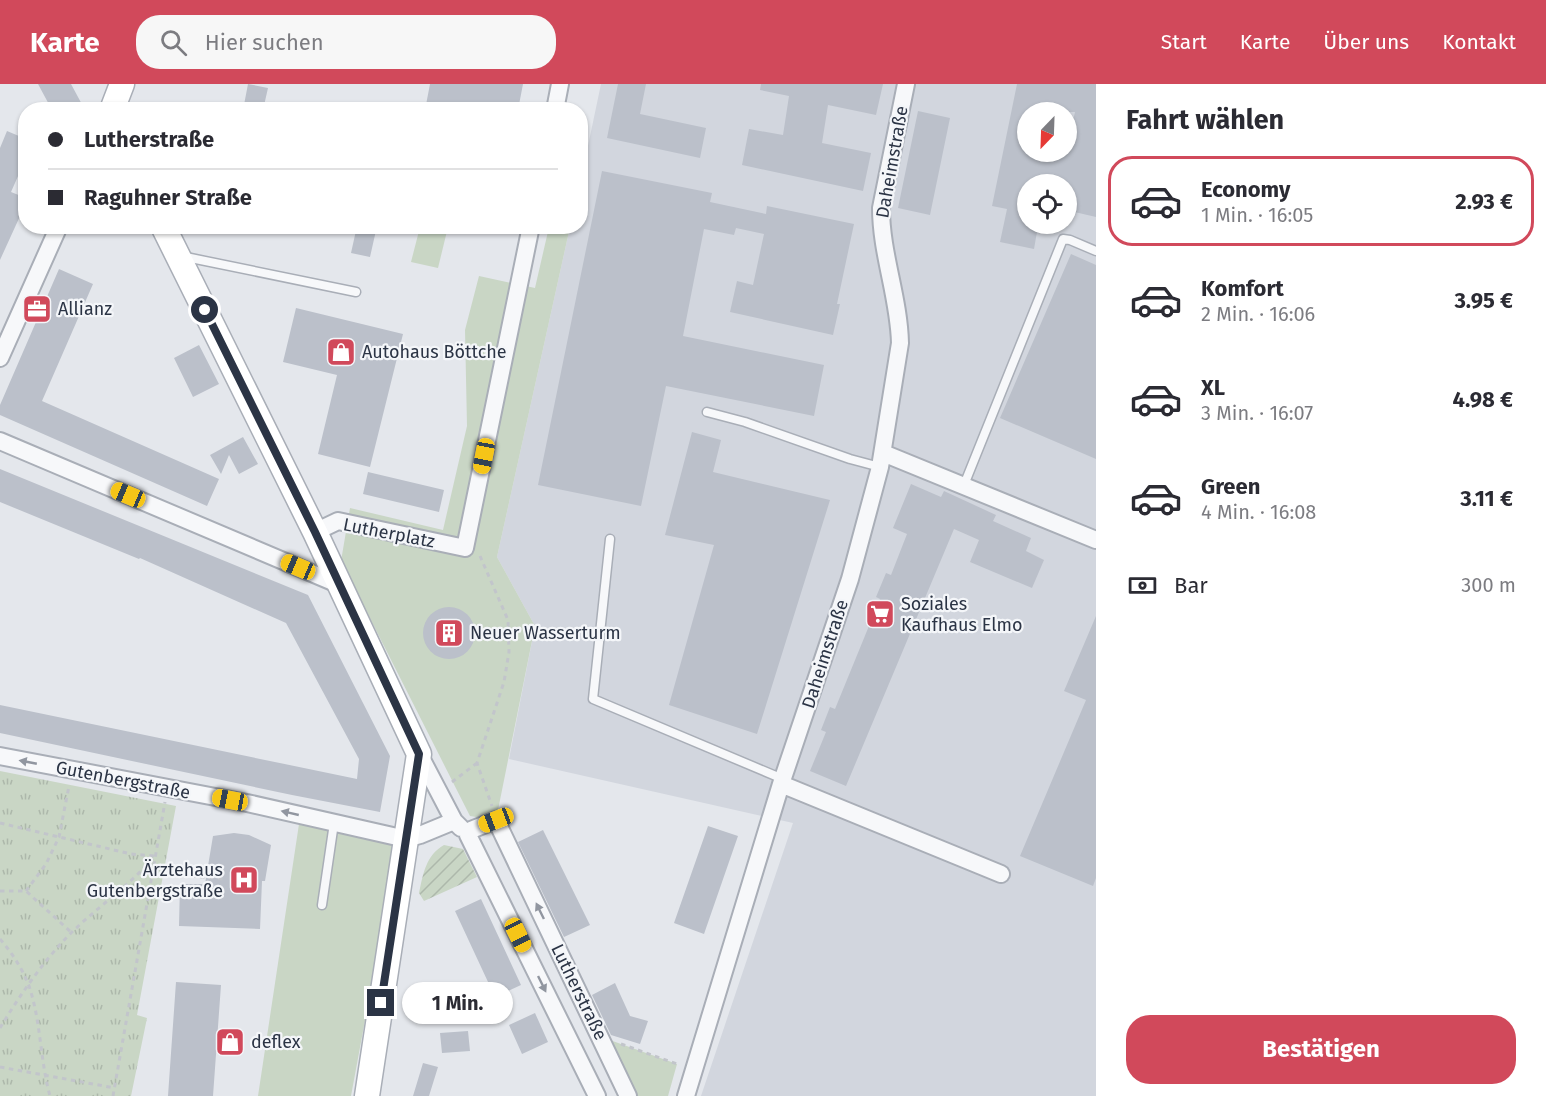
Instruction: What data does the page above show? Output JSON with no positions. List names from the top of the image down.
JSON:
{
  "streets": {
    "main road": ["Lutherstraße"],
    "street": ["Daheimstraße", "Lutherplatz", "Gutenbergstraße"]
  },
  "crossings": [
    ["Lutherplatz", "Lutherstraße"]
  ],
  "one_way": ["Gutenbergstraße"],
  "places": {
    "office": ["Allianz"],
    "shop": ["Autohaus Böttche", "deflex"],
    "supermarket": ["Soziales Kaufhaus Elmo"],
    "building": ["Neuer Wasserturm"],
    "hospital": ["Ärztehaus Gutenbergstraße"]
  },
  "north": "bottom left",
  "page": {
    "header": "Karte",
    "search": "Hier suchen",
    "nav": [
      "Start",
      "Karte",
      "Über uns",
      "Kontakt"
    ],
    "heading": "Fahrt wählen",
    "banner": ["Lutherstraße", "Raguhner Straße"],
    "list": [
      {
        "name": "Economy",
        "note": "1 Min. · 16:05",
        "value": "2.93 €"
      },
      {
        "name": "Komfort",
        "note": "2 Min. · 16:06",
        "value": "3.95 €"
      },
      {
        "name": "XL",
        "note": "3 Min. · 16:07",
        "value": "4.98 €"
      },
      {
        "name": "Green",
        "note": "4 Min. · 16:08",
        "value": "3.11 €"
      }
    ],
    "pay": ["Bar", "300 m"],
    "bubble": "1 Min.",
    "buttons": "Bestätigen"
  }
}
